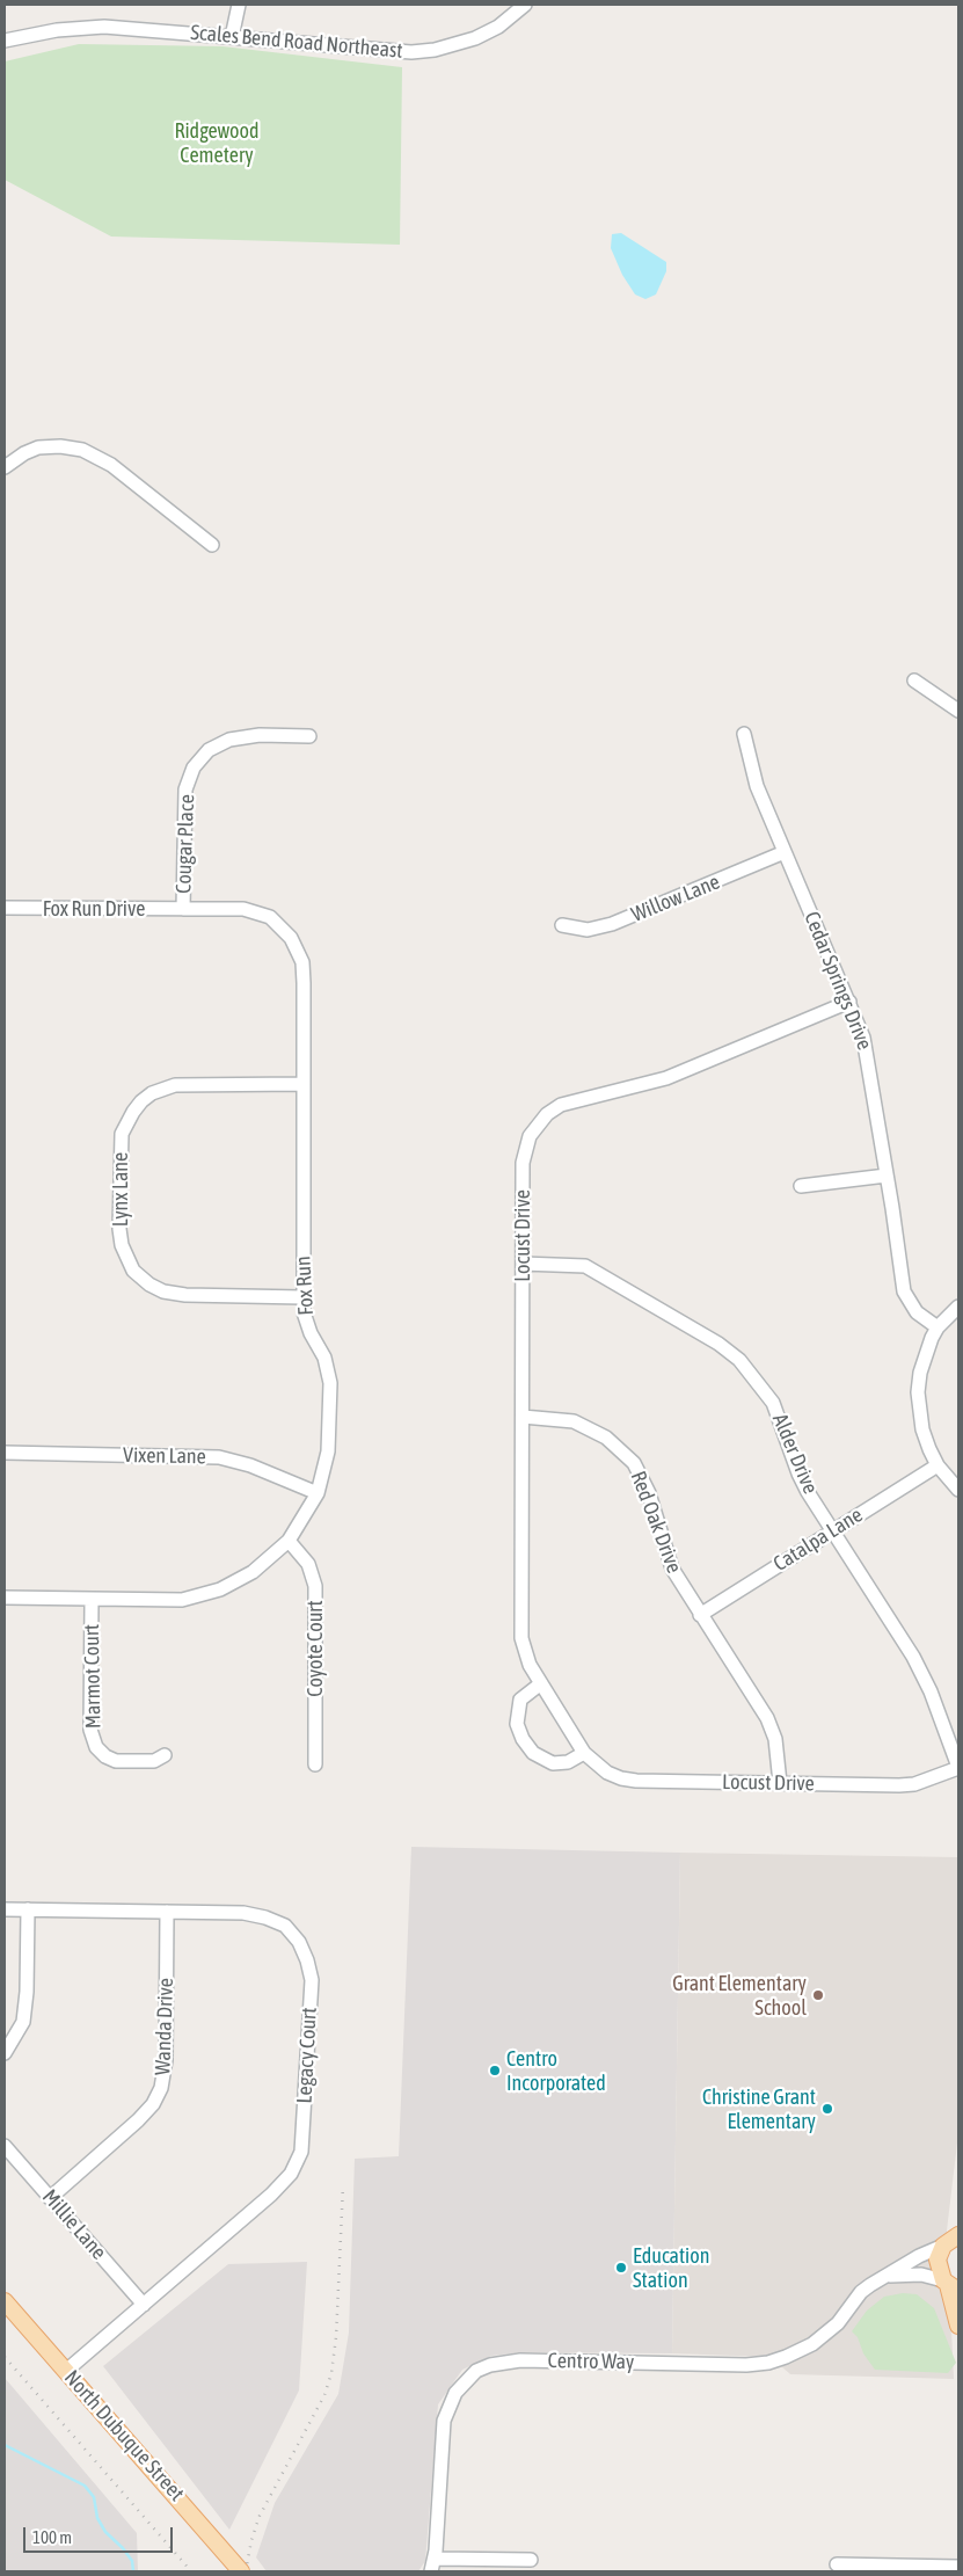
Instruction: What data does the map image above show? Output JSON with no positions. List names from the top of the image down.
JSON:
{
  "streets": {
    "main road": ["North Dubuque Street"],
    "street": [
      "Scales Bend Road Northeast",
      "Cougar Place",
      "Willow Lane",
      "Fox Run Drive",
      "Cedar Springs Drive",
      "Lynx Lane",
      "Locust Drive",
      "Fox Run",
      "Alder Drive",
      "Vixen Lane",
      "Red Oak Drive",
      "Catalpa Lane",
      "Coyote Court",
      "Marmot Court",
      "Wanda Drive",
      "Legacy Court",
      "Millie Lane",
      "Centro Way"
    ]
  },
  "crossings": [
    ["Cougar Place", "Fox Run Drive"],
    ["Cougar Place", "Fox Run"],
    ["Willow Lane", "Cedar Springs Drive"],
    ["Fox Run Drive", "Fox Run"],
    ["Cedar Springs Drive", "Locust Drive"],
    ["Lynx Lane", "Fox Run"],
    ["Locust Drive", "Alder Drive"],
    ["Locust Drive", "Red Oak Drive"],
    ["Fox Run", "Vixen Lane"],
    ["Fox Run", "Coyote Court"],
    ["Fox Run", "Marmot Court"],
    ["Alder Drive", "Catalpa Lane"],
    ["Red Oak Drive", "Catalpa Lane"],
    ["Wanda Drive", "Legacy Court"],
    ["Wanda Drive", "Millie Lane"],
    ["Legacy Court", "Millie Lane"],
    ["Legacy Court", "North Dubuque Street"]
  ],
  "parks": ["Ridgewood Cemetery"],
  "places": [
    "Grant Elementary School",
    "Centro Incorporated",
    "Christine Grant Elementary",
    "Education Station"
  ],
  "scale_bar": "100 m"
}
